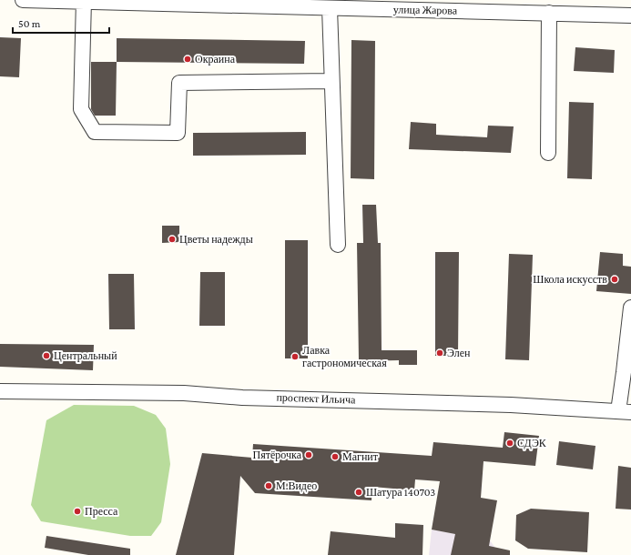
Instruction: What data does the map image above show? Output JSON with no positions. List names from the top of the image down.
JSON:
{
  "streets": {
    "street": ["улица Жарова", "проспект Ильича"]
  },
  "places": [
    "Окраина",
    "Цветы надежды",
    "Школа искусств",
    "Элен",
    "Центральный",
    "Лавка гастрономическая",
    "СДЭК",
    "Пятёрочка",
    "Магнит",
    "М.Видео",
    "Шатура 140703",
    "Пресса"
  ],
  "scale_bar": "50 m"
}
